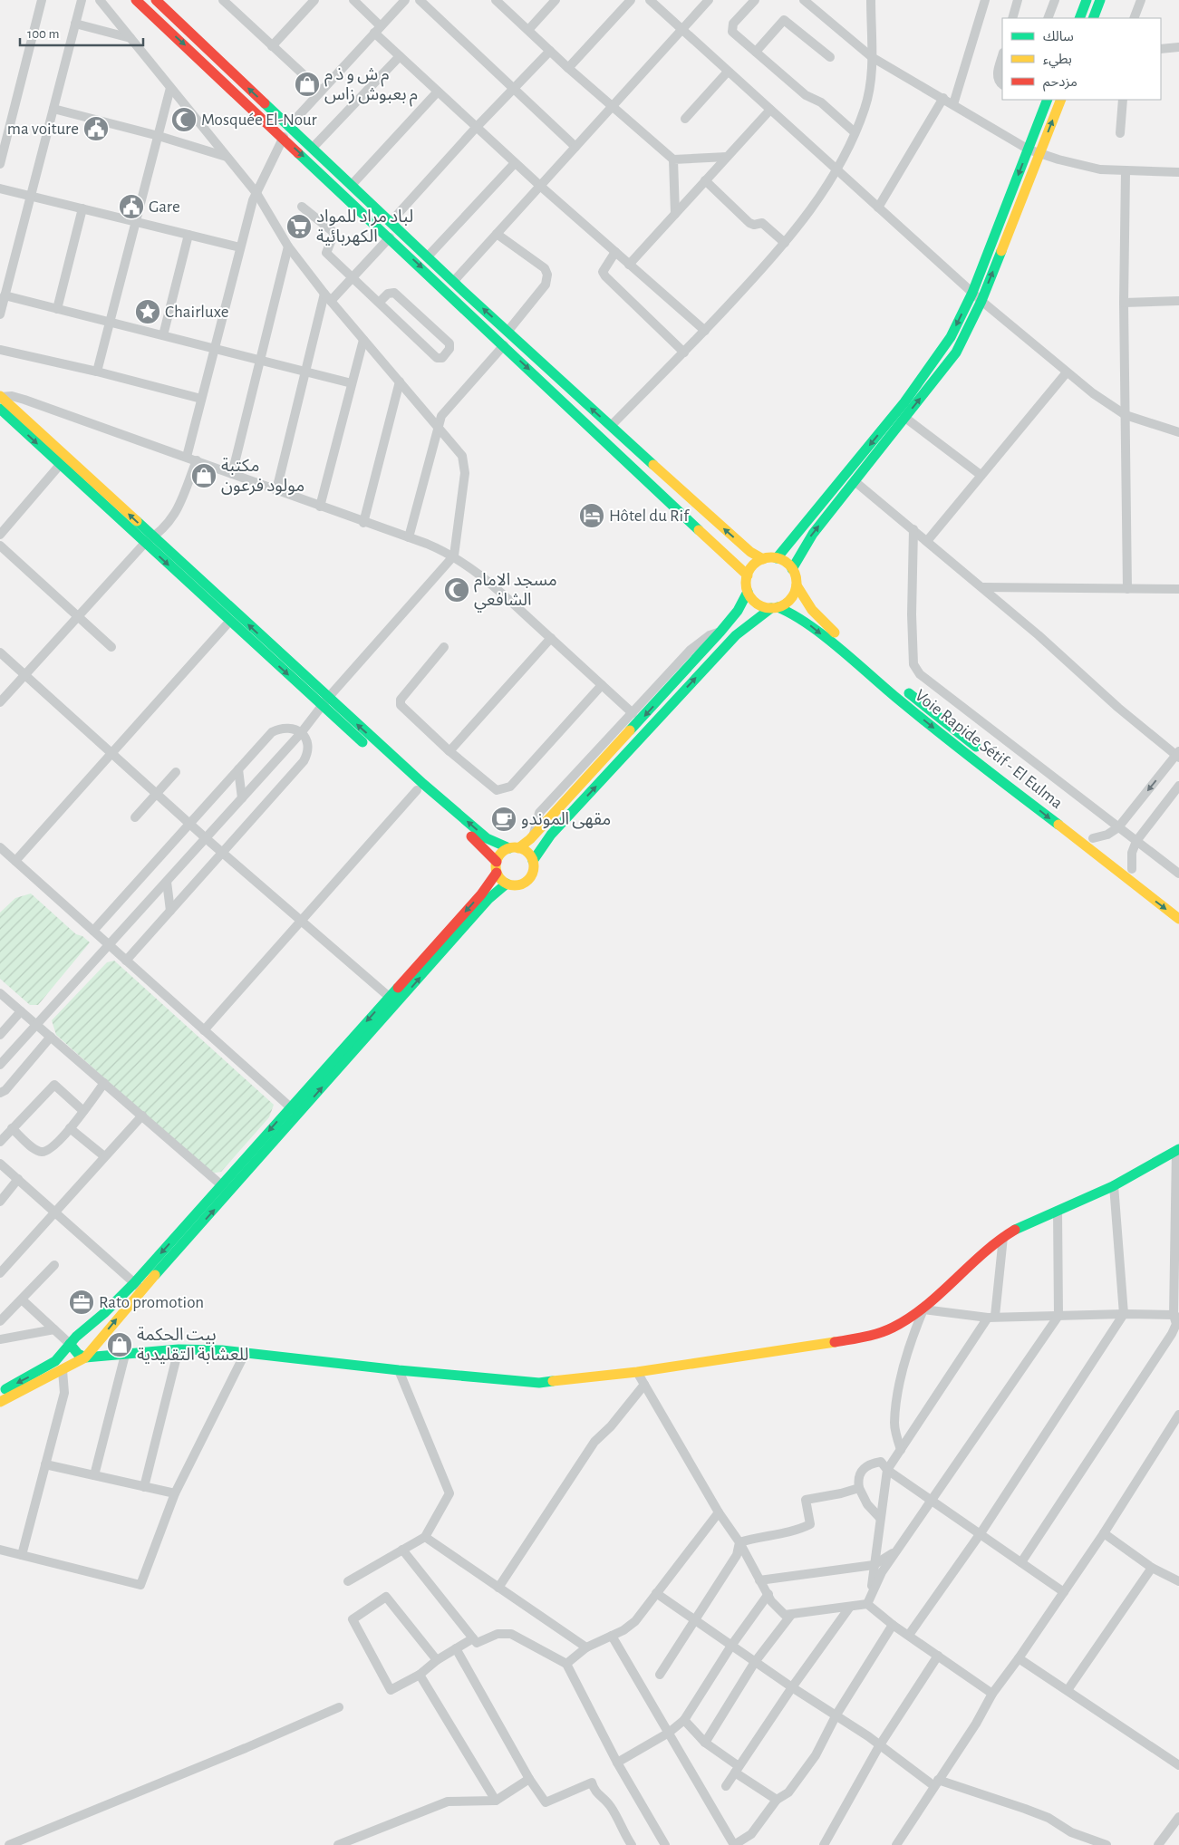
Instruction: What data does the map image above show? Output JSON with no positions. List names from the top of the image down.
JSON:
{
  "streets": {
    "main road": ["Voie Rapide Sétif - El Eulma"]
  },
  "places": {
    "shop": ["م ش و ذ م م بعبوش زاس", "مكتبة مولود فرعون", "بيت الحكمة للعشابة التقليدية"],
    "mosque": ["Mosquée El-Nour", "مسجد الامام الشافعي"],
    "public building": ["ma voiture", "Gare"],
    "supermarket": ["لباد مراد للمواد الكهربائية"],
    "place": ["Chairluxe"],
    "hotel": ["Hôtel du Rif"],
    "cafe": ["مقهى الموندو"],
    "office": ["Rato promotion"]
  },
  "legend": ["سالك", "بطيء", "مزدحم"],
  "scale_bar": "100 m"
}
